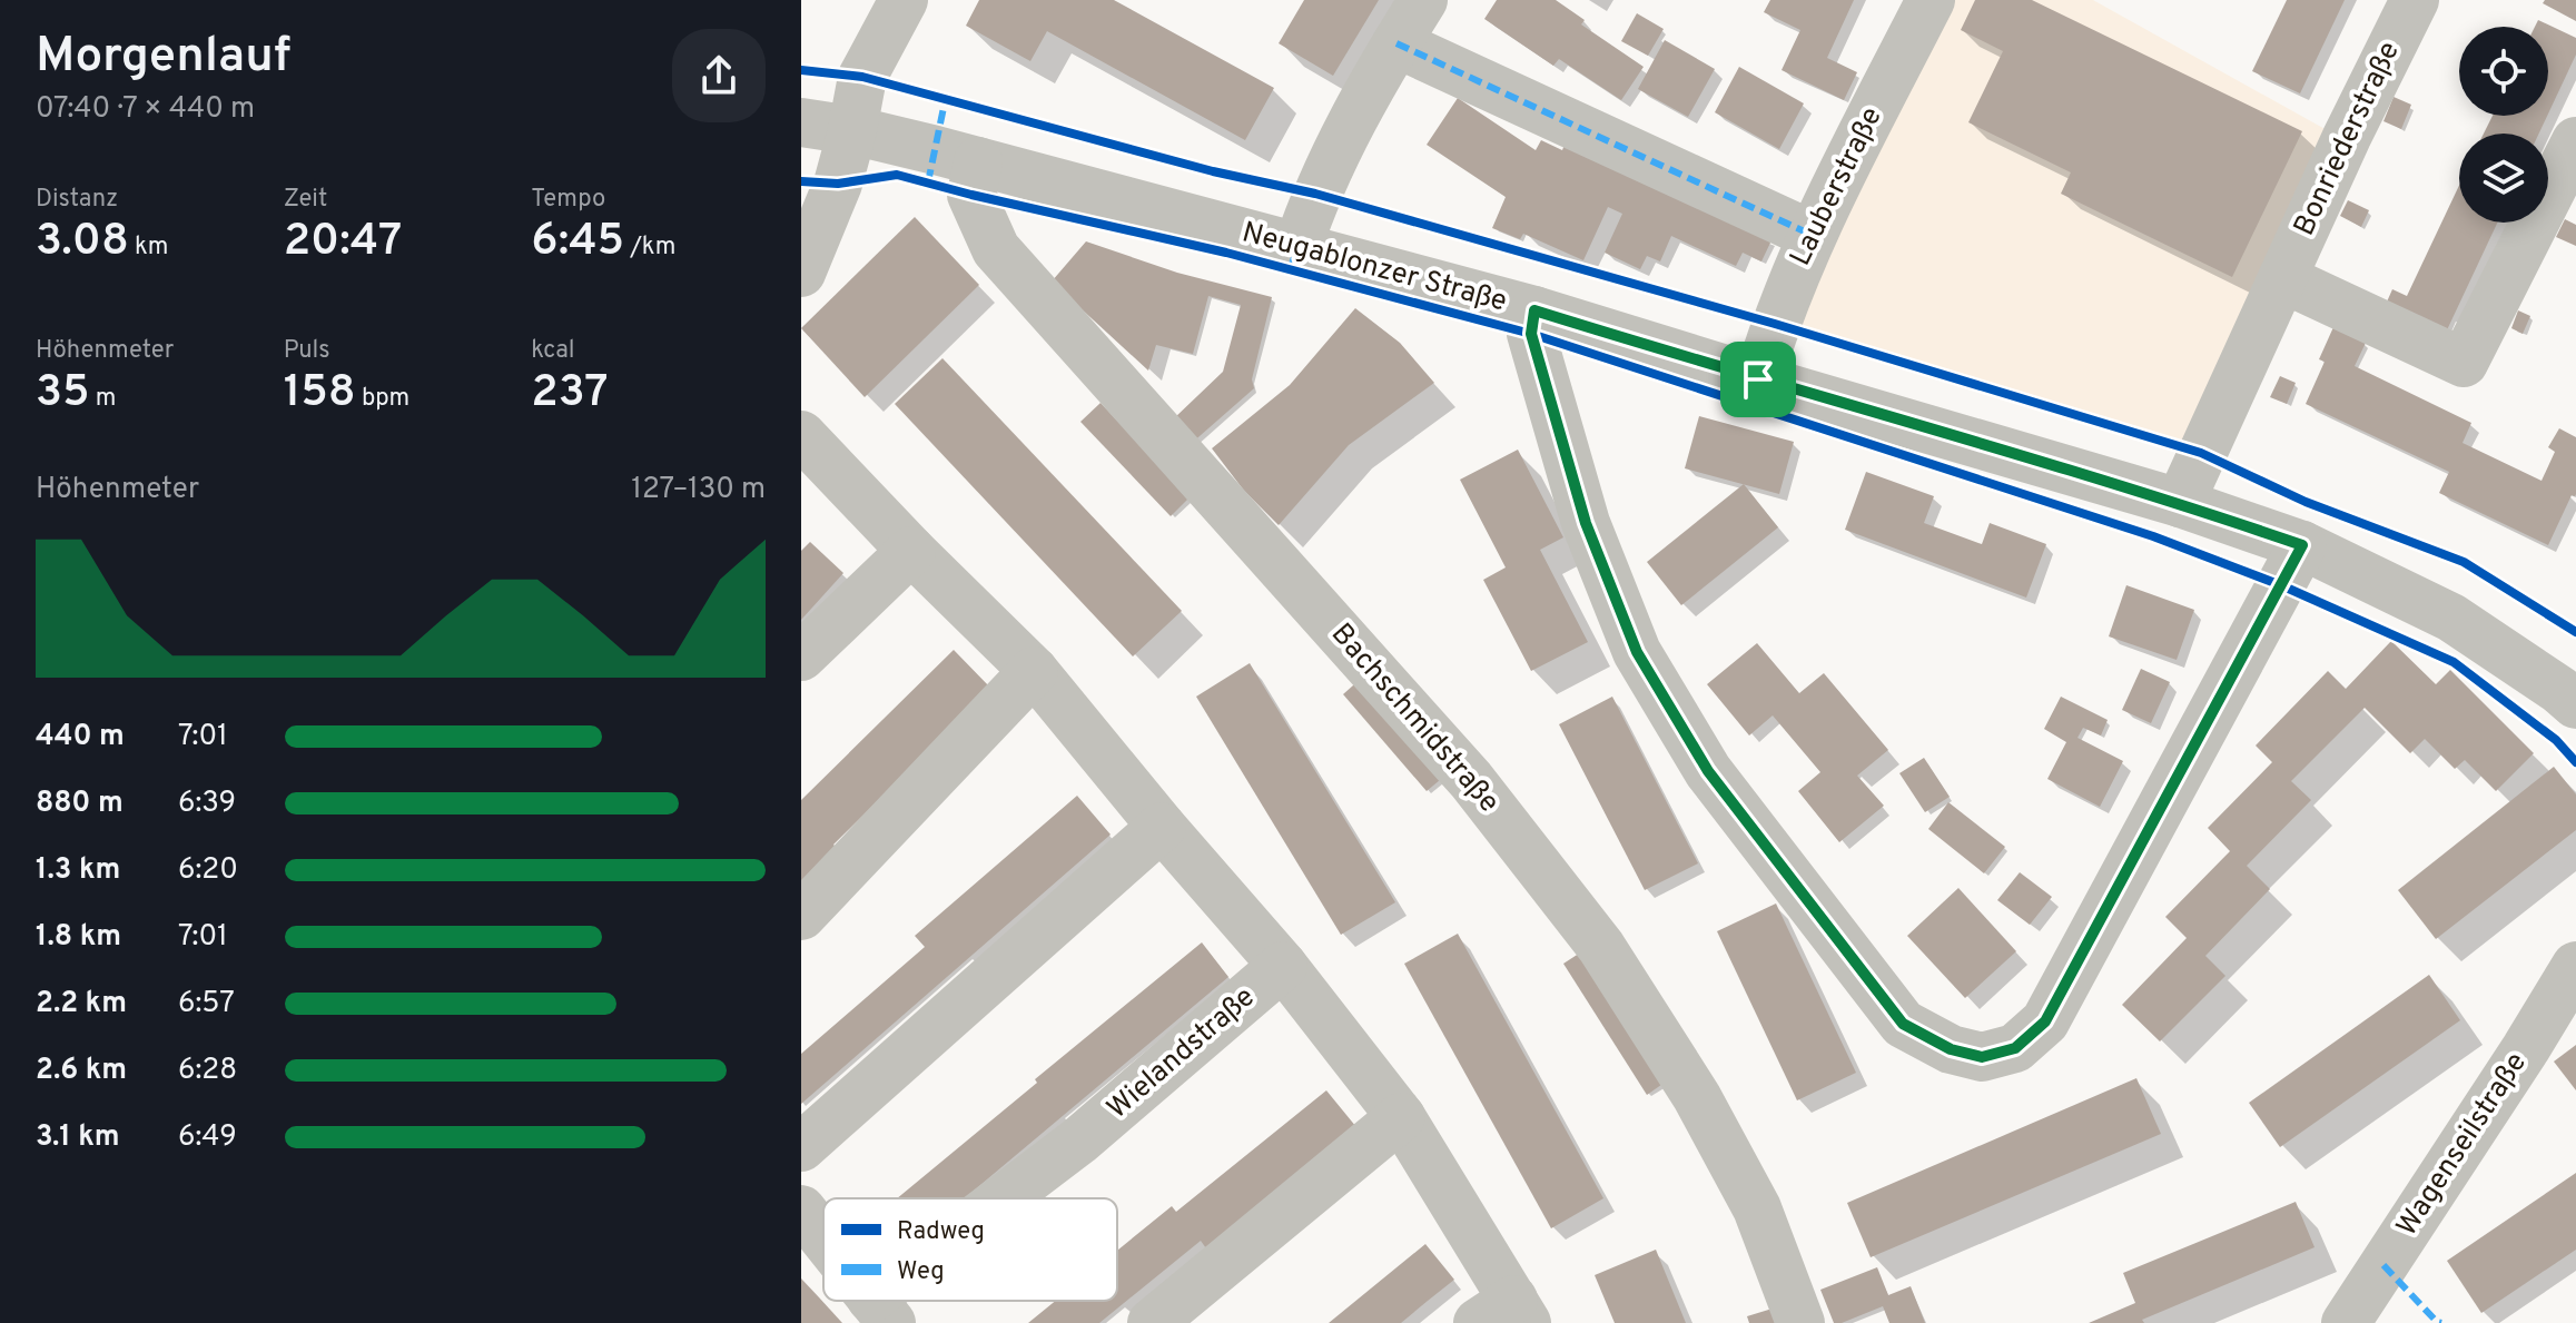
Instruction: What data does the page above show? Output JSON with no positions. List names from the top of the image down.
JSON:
{
  "streets": {
    "street": [
      "Bonriederstraße",
      "Lauberstraße",
      "Neugablonzer Straße",
      "Bachschmidstraße",
      "Wielandstraße",
      "Wagenseilstraße"
    ]
  },
  "crossings": [
    ["Bonriederstraße", "Neugablonzer Straße"],
    ["Lauberstraße", "Neugablonzer Straße"],
    ["Neugablonzer Straße", "Bachschmidstraße"]
  ],
  "legend": ["Radweg", "Weg"],
  "page": {
    "heading": ["Morgenlauf", "07:40 · 7 × 440 m"],
    "stats": [
      ["Distanz", "3.08 km"],
      ["Zeit", "20:47"],
      ["Tempo", "6:45 /km"],
      ["Höhenmeter", "35 m"],
      ["Puls", "158 bpm"],
      ["kcal", "237"]
    ],
    "chart": ["Höhenmeter", "127–130 m"],
    "list": [
      {
        "name": "440 m",
        "note": "7:01"
      },
      {
        "name": "880 m",
        "note": "6:39"
      },
      {
        "name": "1.3 km",
        "note": "6:20"
      },
      {
        "name": "1.8 km",
        "note": "7:01"
      },
      {
        "name": "2.2 km",
        "note": "6:57"
      },
      {
        "name": "2.6 km",
        "note": "6:28"
      },
      {
        "name": "3.1 km",
        "note": "6:49"
      }
    ]
  }
}
